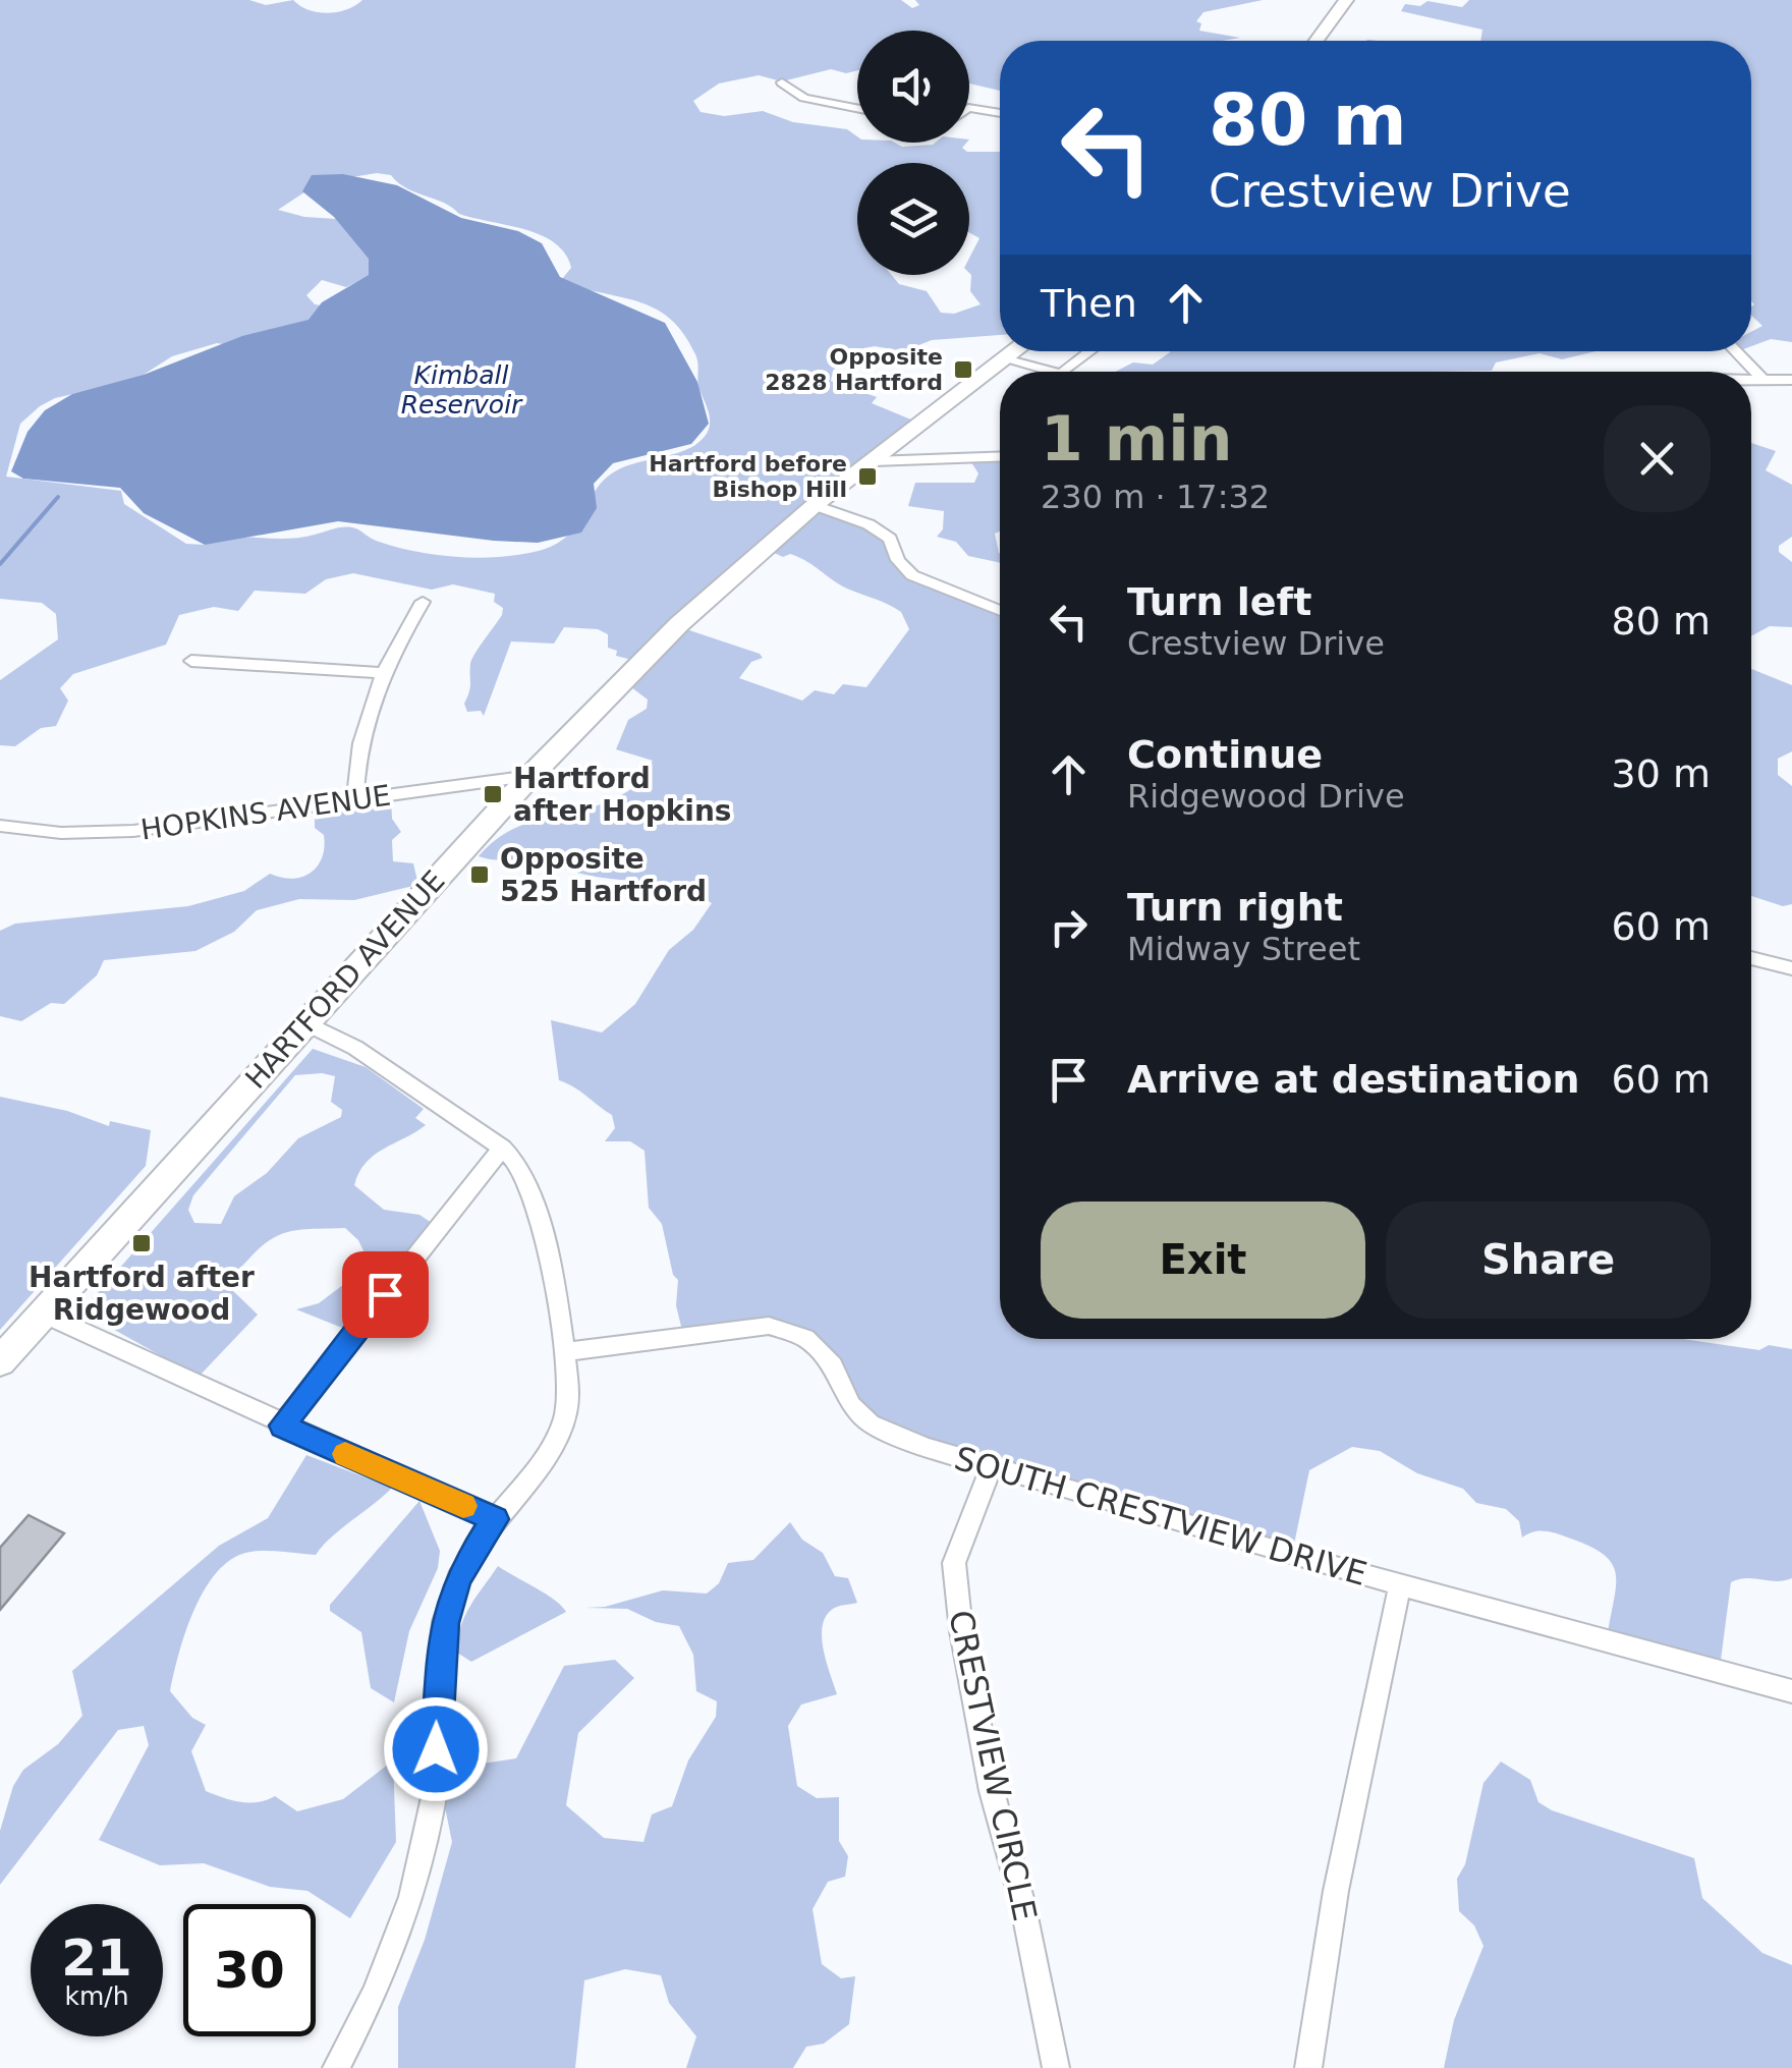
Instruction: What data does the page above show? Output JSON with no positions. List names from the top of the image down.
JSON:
{
  "streets": {
    "highway": ["HARTFORD AVENUE"],
    "street": ["HOPKINS AVENUE", "SOUTH CRESTVIEW DRIVE", "CRESTVIEW CIRCLE"]
  },
  "crossings": [
    ["HOPKINS AVENUE", "HARTFORD AVENUE"],
    ["SOUTH CRESTVIEW DRIVE", "CRESTVIEW CIRCLE"]
  ],
  "water": ["Kimball Reservoir"],
  "places": {
    "transit": [
      "Opposite 2828 Hartford",
      "Hartford before Bishop Hill",
      "Hartford after Hopkins",
      "Opposite 525 Hartford",
      "Hartford after Ridgewood"
    ]
  },
  "page": {
    "turn": ["80 m", "Crestview Drive"],
    "then": "Then",
    "heading": ["1 min", "230 m · 17:32"],
    "list": [
      {
        "name": "Turn left",
        "note": "Crestview Drive",
        "value": "80 m"
      },
      {
        "name": "Continue",
        "note": "Ridgewood Drive",
        "value": "30 m"
      },
      {
        "name": "Turn right",
        "note": "Midway Street",
        "value": "60 m"
      },
      {
        "name": "Arrive at destination",
        "value": "60 m"
      }
    ],
    "buttons": ["Exit", "Share"],
    "speed": "21 km/h",
    "limit": "30"
  }
}
